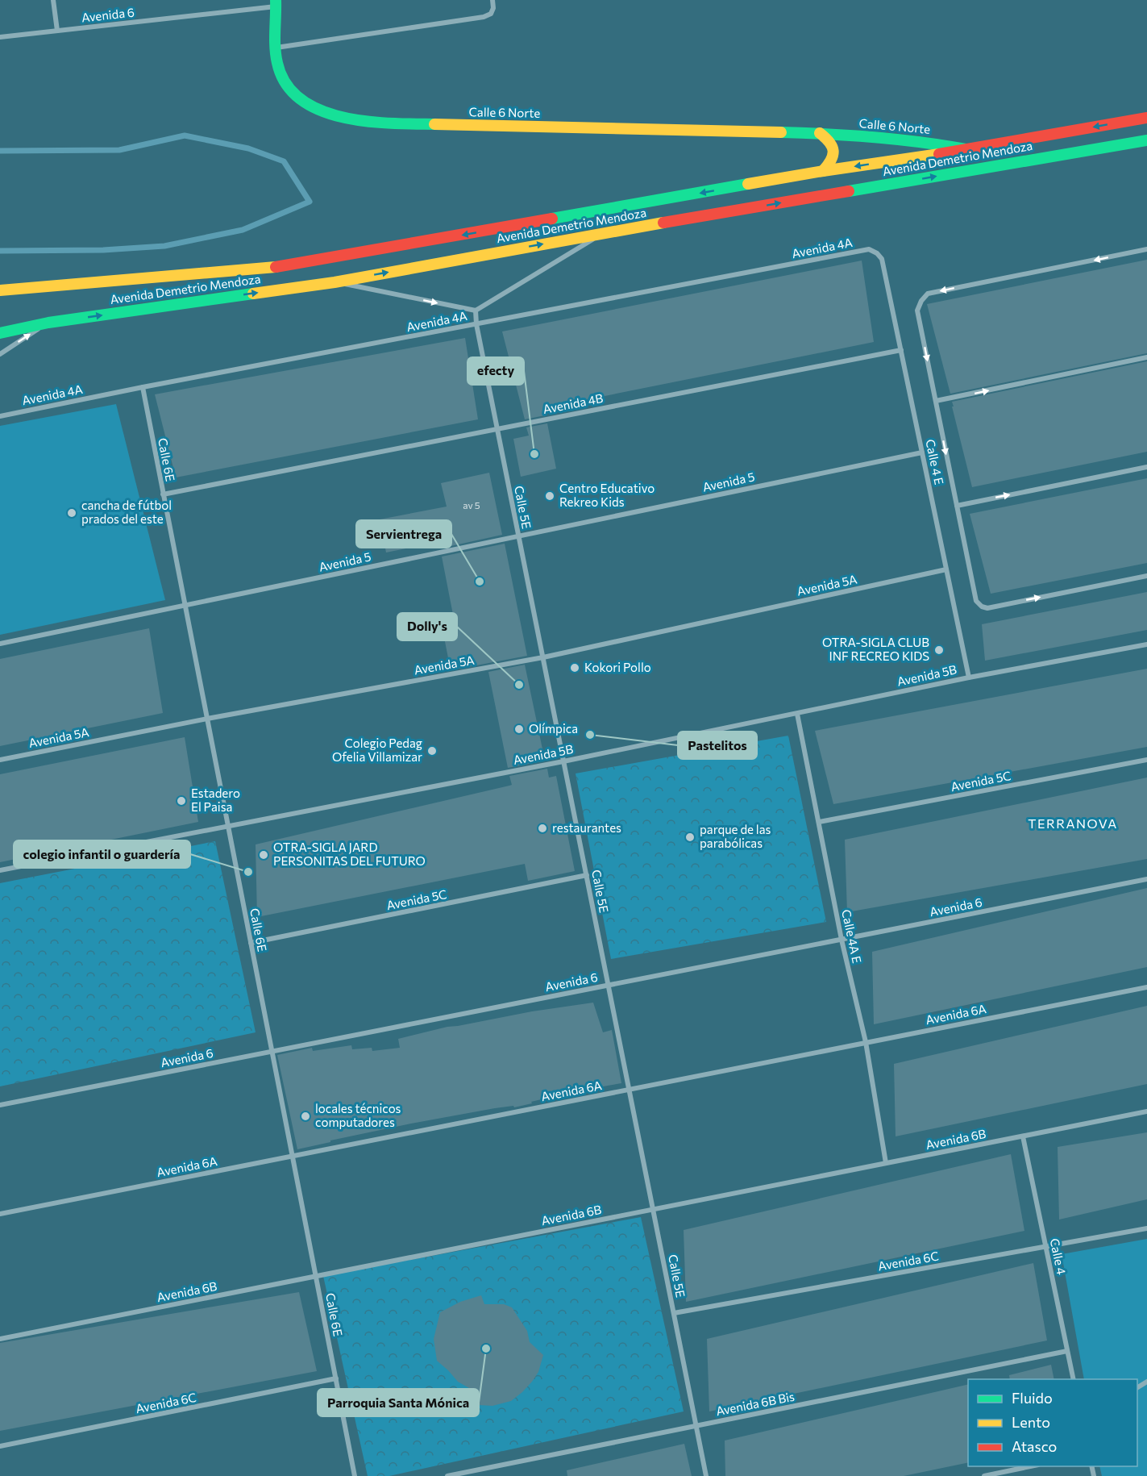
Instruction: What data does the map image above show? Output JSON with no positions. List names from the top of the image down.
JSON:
{
  "streets": {
    "main road": ["Calle 6 Norte", "Avenida Demetrio Mendoza"],
    "street": [
      "Avenida 6",
      "Avenida 4A",
      "Avenida 4B",
      "Calle 6E",
      "Calle 4 E",
      "Avenida 5",
      "Calle 5E",
      "Avenida 5A",
      "Avenida 5B",
      "Avenida 5C",
      "Calle 4A E",
      "Avenida 6A",
      "Avenida 6B",
      "Calle 4",
      "Avenida 6C",
      "Avenida 6B Bis"
    ]
  },
  "crossings": [
    ["Avenida 6", "Calle 6 Norte"],
    ["Avenida 6", "Calle 6E"],
    ["Avenida 6", "Calle 5E"],
    ["Avenida 6", "Calle 4A E"],
    ["Calle 6 Norte", "Avenida Demetrio Mendoza"],
    ["Avenida 4A", "Calle 6E"],
    ["Avenida 4A", "Calle 4 E"],
    ["Avenida 4A", "Calle 5E"],
    ["Avenida 4B", "Calle 6E"],
    ["Avenida 4B", "Calle 4 E"],
    ["Avenida 4B", "Calle 5E"],
    ["Calle 6E", "Avenida 5"],
    ["Calle 6E", "Avenida 5A"],
    ["Calle 6E", "Avenida 5B"],
    ["Calle 6E", "Avenida 5C"],
    ["Calle 6E", "Avenida 6A"],
    ["Calle 6E", "Avenida 6B"],
    ["Calle 6E", "Avenida 6C"],
    ["Calle 4 E", "Avenida 5"],
    ["Calle 4 E", "Avenida 5A"],
    ["Calle 4 E", "Avenida 5B"],
    ["Avenida 5", "Calle 5E"],
    ["Calle 5E", "Avenida 5A"],
    ["Calle 5E", "Avenida 5B"],
    ["Calle 5E", "Avenida 5C"],
    ["Calle 5E", "Avenida 6A"],
    ["Calle 5E", "Avenida 6B"],
    ["Calle 5E", "Avenida 6C"],
    ["Calle 5E", "Avenida 6B Bis"],
    ["Avenida 5B", "Calle 4A E"],
    ["Avenida 5C", "Calle 4A E"],
    ["Calle 4A E", "Avenida 6A"],
    ["Calle 4A E", "Avenida 6B"],
    ["Avenida 6B", "Calle 4"],
    ["Calle 4", "Avenida 6C"],
    ["Calle 4", "Avenida 6B Bis"]
  ],
  "districts": ["TERRANOVA"],
  "places": [
    "efecty",
    "Centro Educativo Rekreo Kids",
    "cancha de fútbol prados del este",
    "Servientrega",
    "OTRA-SIGLA CLUB INF RECREO KIDS",
    "Kokori Pollo",
    "Dolly's",
    "Olímpica",
    "Pastelitos",
    "Colegio Pedag Ofelia Villamizar",
    "Estadero El Paisa",
    "restaurantes",
    "parque de las parabólicas",
    "OTRA-SIGLA JARD PERSONITAS DEL FUTURO",
    "colegio infantil o guardería",
    "locales técnicos computadores",
    "Parroquia Santa Mónica"
  ],
  "house_numbers": ["av 5"],
  "legend": ["Fluido", "Lento", "Atasco"]
}
